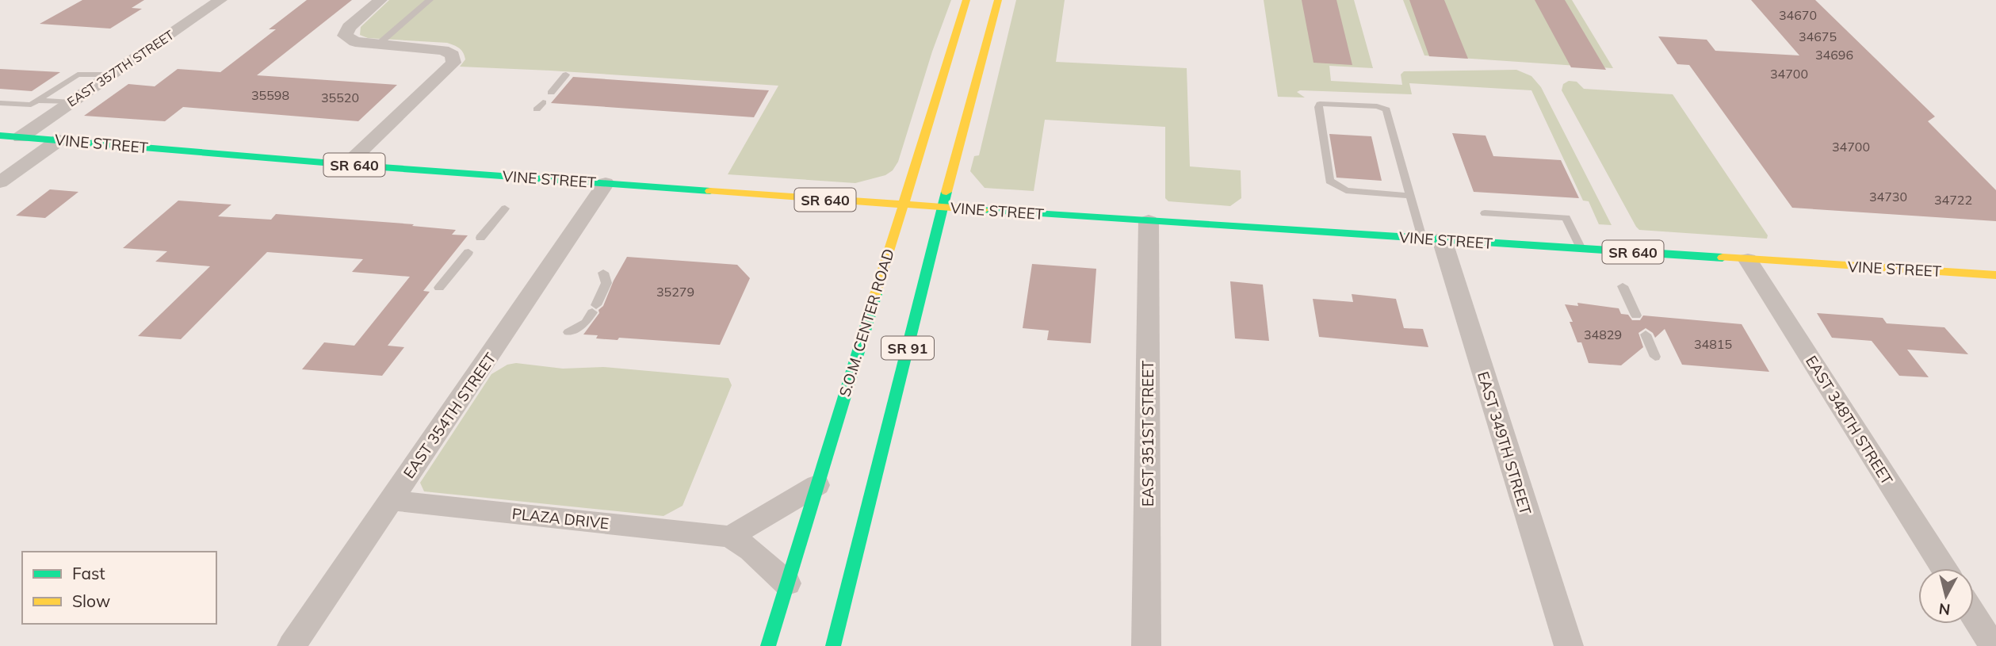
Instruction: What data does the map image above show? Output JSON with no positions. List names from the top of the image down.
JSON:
{
  "streets": {
    "main road": [
      "VINE STREET",
      "SR 640",
      "S.O.M. CENTER ROAD",
      "SR 91"
    ],
    "street": [
      "EAST 357TH STREET",
      "EAST 354TH STREET",
      "EAST 348TH STREET",
      "EAST 351ST STREET",
      "EAST 349TH STREET",
      "PLAZA DRIVE"
    ]
  },
  "crossings": [
    ["EAST 357TH STREET", "VINE STREET"],
    ["VINE STREET", "S.O.M. CENTER ROAD"],
    ["VINE STREET", "SR 91"],
    ["VINE STREET", "EAST 354TH STREET"],
    ["VINE STREET", "EAST 348TH STREET"],
    ["VINE STREET", "EAST 351ST STREET"],
    ["VINE STREET", "EAST 349TH STREET"],
    ["S.O.M. CENTER ROAD", "PLAZA DRIVE"],
    ["EAST 354TH STREET", "PLAZA DRIVE"]
  ],
  "house_numbers": [
    "34670",
    "34675",
    "34696",
    "34700",
    "35598",
    "35520",
    "34700",
    "34730",
    "34722",
    "35279",
    "34829",
    "34815"
  ],
  "legend": ["Fast", "Slow"],
  "north": "bottom"
}
